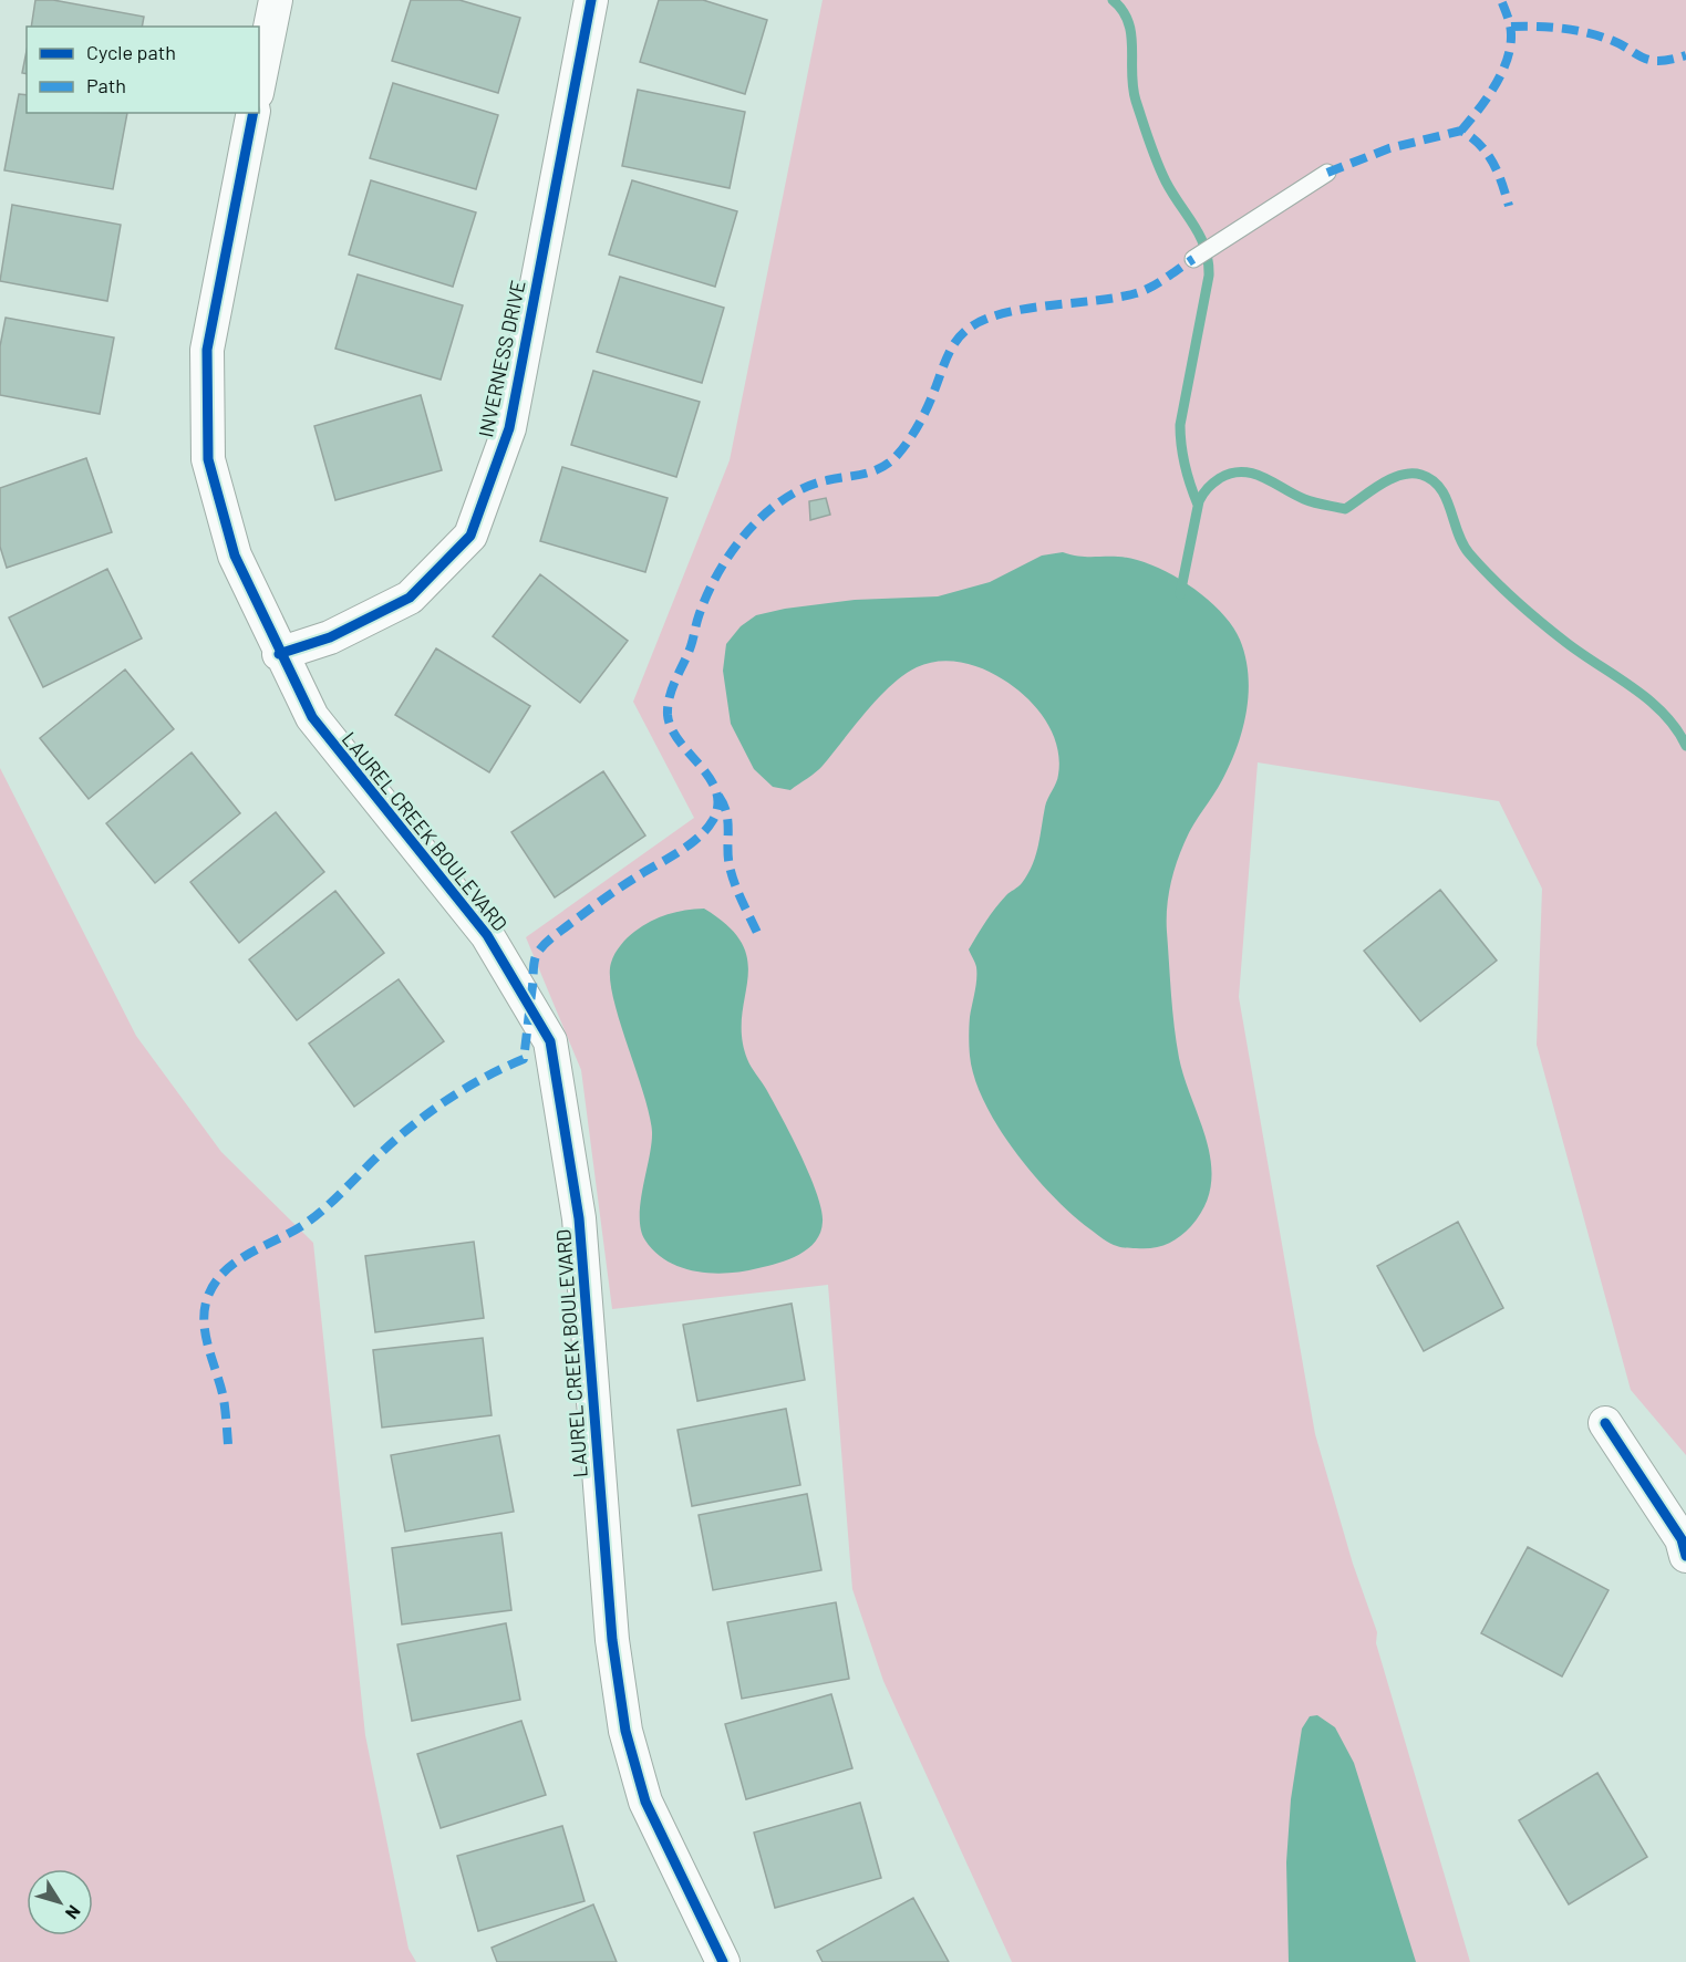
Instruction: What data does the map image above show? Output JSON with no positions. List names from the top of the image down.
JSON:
{
  "streets": {
    "street": ["INVERNESS DRIVE", "LAUREL CREEK BOULEVARD"]
  },
  "crossings": [
    ["INVERNESS DRIVE", "LAUREL CREEK BOULEVARD"]
  ],
  "legend": ["Cycle path", "Path"],
  "north": "bottom right"
}
